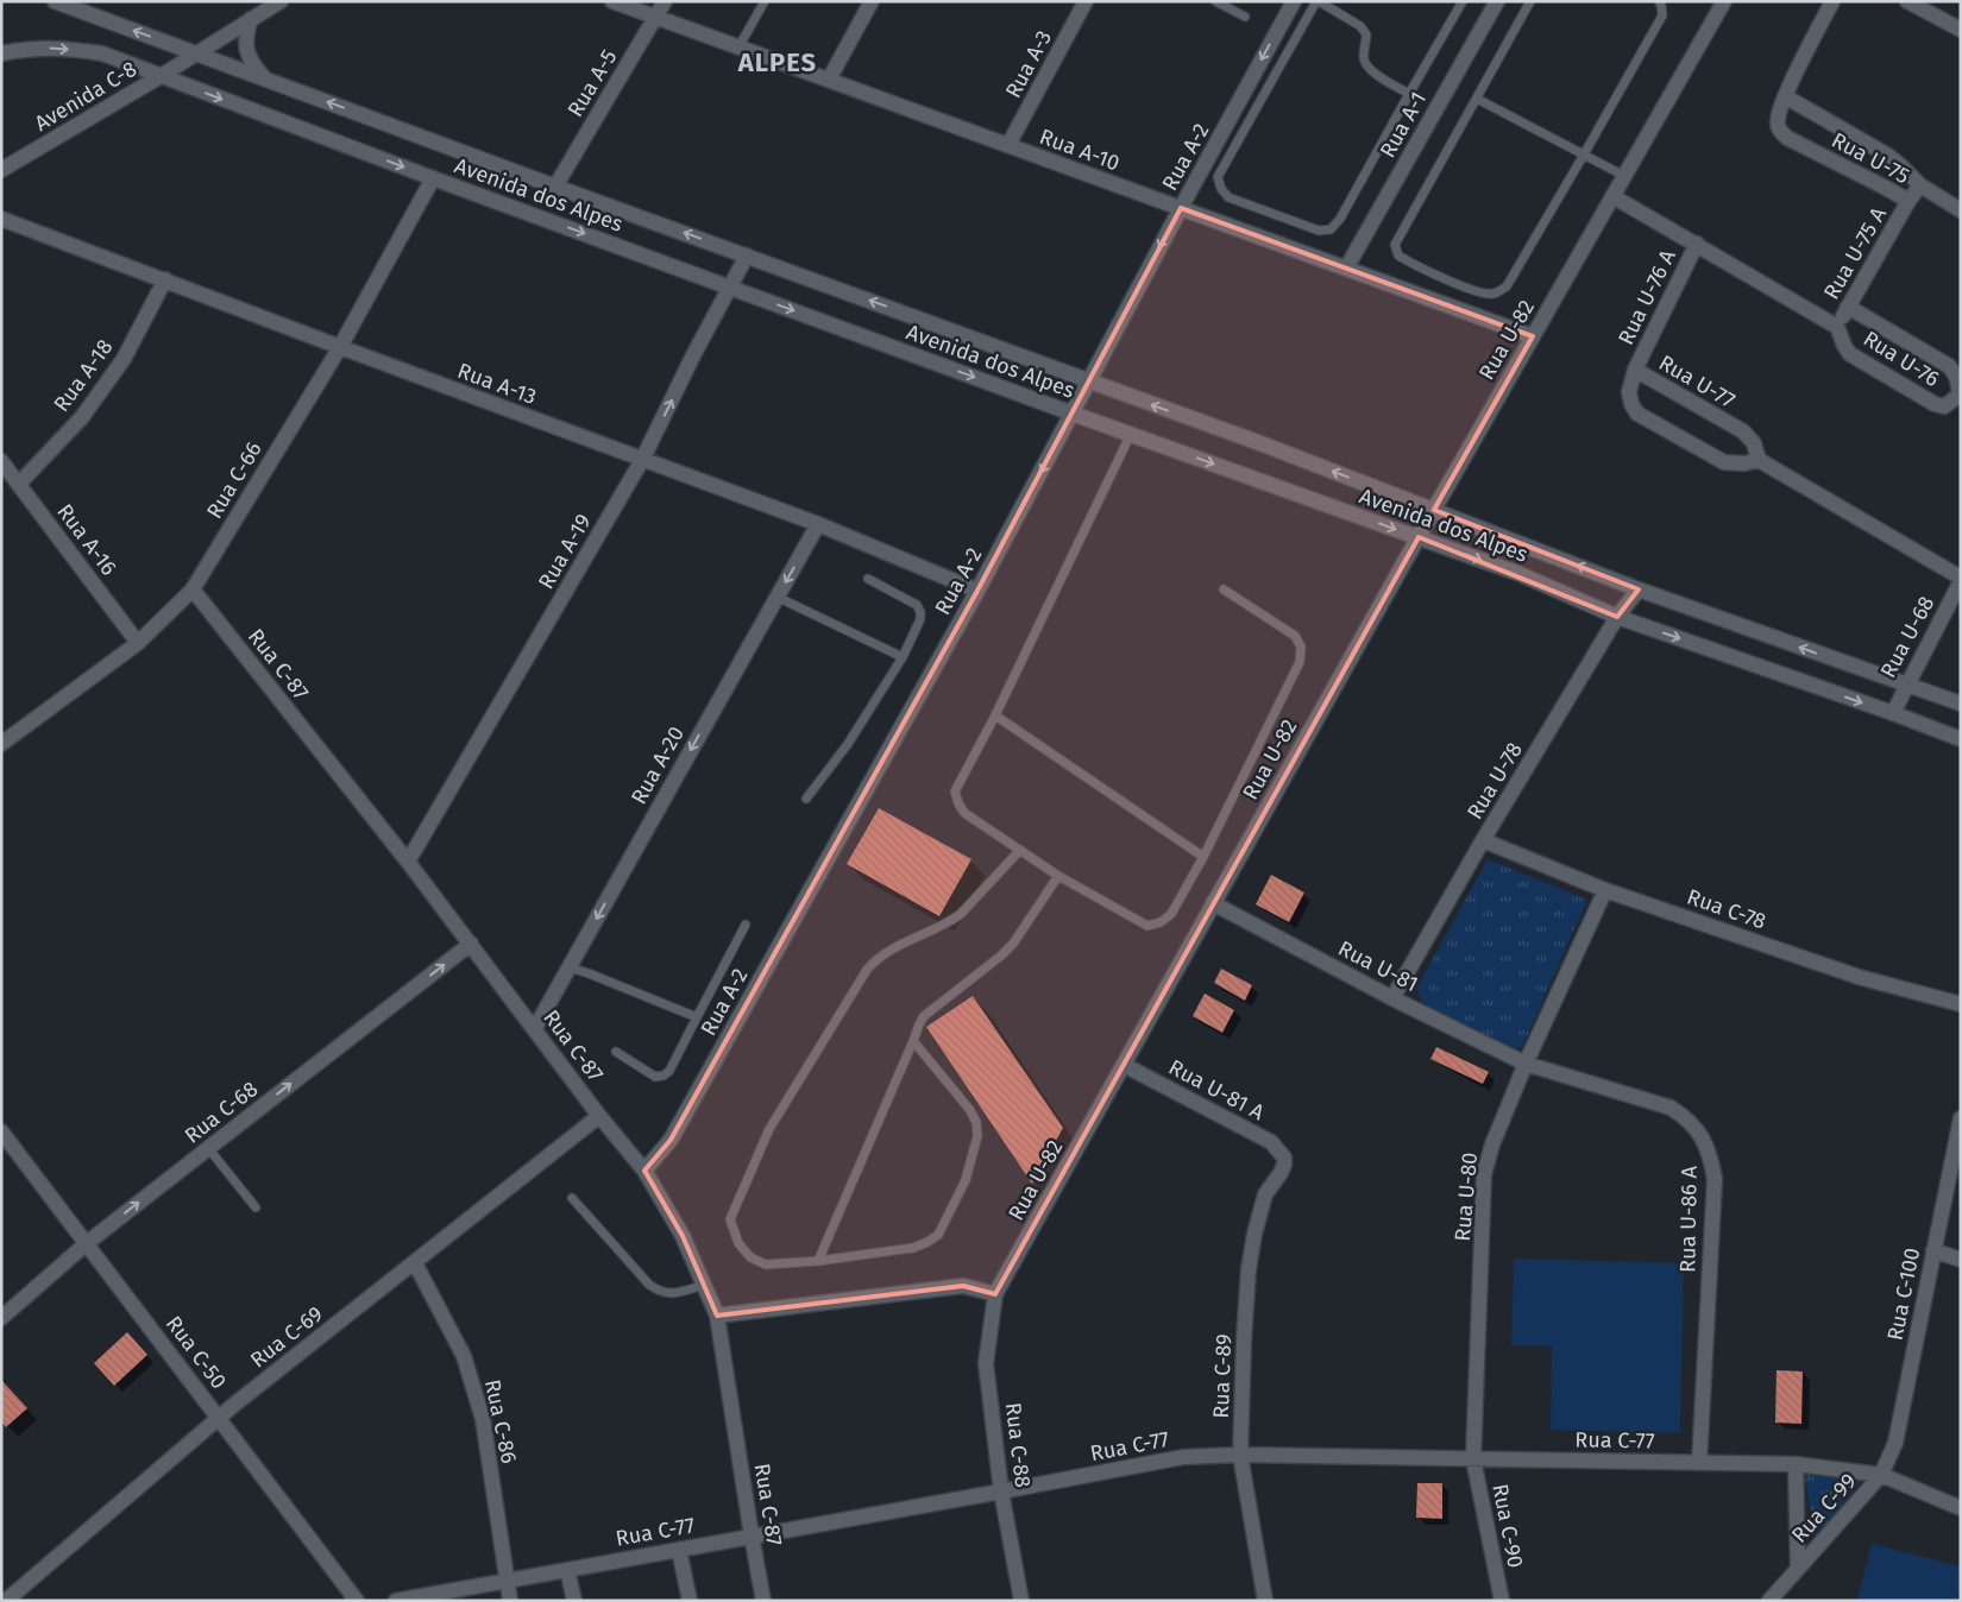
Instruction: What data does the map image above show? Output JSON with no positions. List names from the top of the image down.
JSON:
{
  "streets": {
    "street": [
      "Rua A-3",
      "Rua A-5",
      "Avenida C-8",
      "Rua A-1",
      "Rua A-10",
      "Rua A-2",
      "Rua U-75",
      "Avenida dos Alpes",
      "Rua U-75 A",
      "Rua U-76 A",
      "Rua U-82",
      "Rua U-76",
      "Rua A-18",
      "Rua U-77",
      "Rua A-13",
      "Rua C-66",
      "Rua A-16",
      "Rua A-19",
      "Rua U-68",
      "Rua C-87",
      "Rua A-20",
      "Rua U-78",
      "Rua C-78",
      "Rua U-81",
      "Rua U-81 A",
      "Rua C-68",
      "Rua U-80",
      "Rua U-86 A",
      "Rua C-100",
      "Rua C-69",
      "Rua C-50",
      "Rua C-89",
      "Rua C-86",
      "Rua C-77",
      "Rua C-88",
      "Rua C-99",
      "Rua C-90"
    ]
  },
  "crossings": [
    ["Rua A-3", "Rua A-10"],
    ["Rua A-5", "Rua A-10"],
    ["Rua A-5", "Avenida dos Alpes"],
    ["Avenida C-8", "Avenida dos Alpes"],
    ["Rua A-1", "Rua A-10"],
    ["Rua A-10", "Rua A-2"],
    ["Rua A-10", "Rua U-82"],
    ["Rua A-2", "Avenida dos Alpes"],
    ["Rua A-2", "Rua A-13"],
    ["Rua A-2", "Rua C-87"],
    ["Rua U-75", "Rua U-75 A"],
    ["Avenida dos Alpes", "Rua U-82"],
    ["Avenida dos Alpes", "Rua C-66"],
    ["Avenida dos Alpes", "Rua A-19"],
    ["Avenida dos Alpes", "Rua U-68"],
    ["Avenida dos Alpes", "Rua U-78"],
    ["Rua U-75 A", "Rua U-76"],
    ["Rua U-76 A", "Rua U-76"],
    ["Rua U-76 A", "Rua U-77"],
    ["Rua U-82", "Rua U-76"],
    ["Rua U-82", "Rua U-81"],
    ["Rua U-82", "Rua U-81 A"],
    ["Rua U-82", "Rua C-88"],
    ["Rua A-18", "Rua A-13"],
    ["Rua A-18", "Rua A-16"],
    ["Rua A-13", "Rua C-66"],
    ["Rua A-13", "Rua A-19"],
    ["Rua A-13", "Rua A-20"],
    ["Rua C-66", "Rua A-16"],
    ["Rua C-66", "Rua C-87"],
    ["Rua A-19", "Rua C-87"],
    ["Rua C-87", "Rua A-20"],
    ["Rua C-87", "Rua C-68"],
    ["Rua C-87", "Rua C-69"],
    ["Rua C-87", "Rua C-77"],
    ["Rua U-78", "Rua C-78"],
    ["Rua U-78", "Rua U-81"],
    ["Rua C-78", "Rua U-80"],
    ["Rua U-81", "Rua U-80"],
    ["Rua U-81", "Rua U-86 A"],
    ["Rua U-81 A", "Rua C-89"],
    ["Rua C-68", "Rua C-50"],
    ["Rua U-80", "Rua U-86 A"],
    ["Rua U-80", "Rua C-77"],
    ["Rua U-80", "Rua C-90"],
    ["Rua U-86 A", "Rua C-77"],
    ["Rua C-100", "Rua C-77"],
    ["Rua C-100", "Rua C-99"],
    ["Rua C-69", "Rua C-50"],
    ["Rua C-69", "Rua C-86"],
    ["Rua C-89", "Rua C-77"],
    ["Rua C-86", "Rua C-77"],
    ["Rua C-77", "Rua C-88"],
    ["Rua C-77", "Rua C-99"],
    ["Rua C-77", "Rua C-90"]
  ],
  "one_way": ["Rua A-2", "Rua A-20", "Rua C-68"],
  "districts": ["ALPES"]
}
